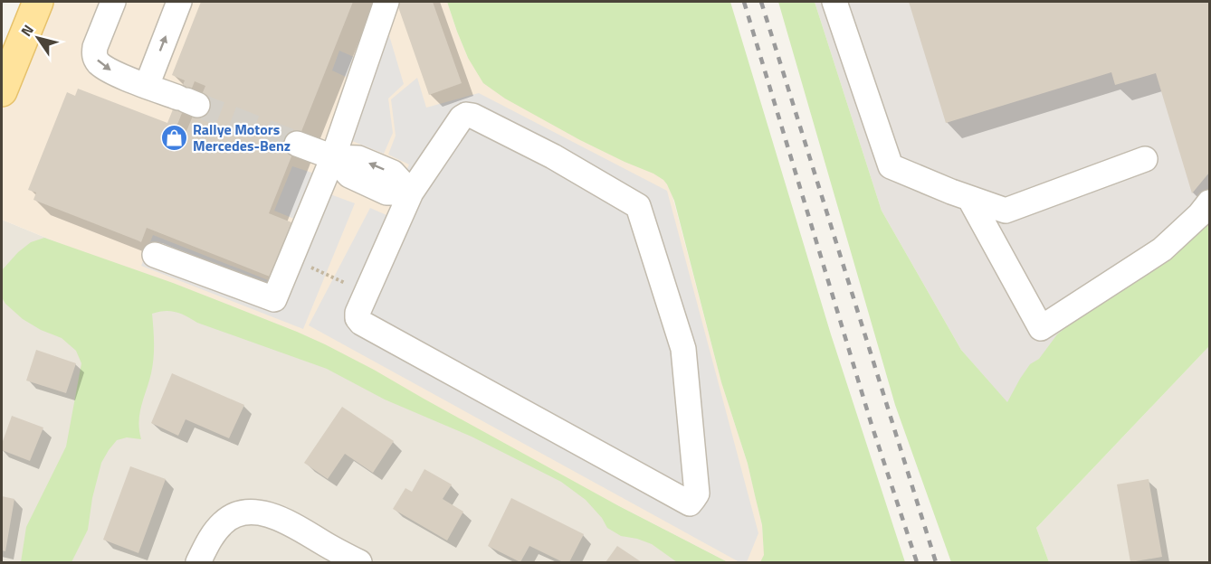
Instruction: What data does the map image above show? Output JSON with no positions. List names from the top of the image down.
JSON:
{
  "places": {
    "shop": ["Rallye Motors Mercedes-Benz"]
  },
  "north": "top left"
}
